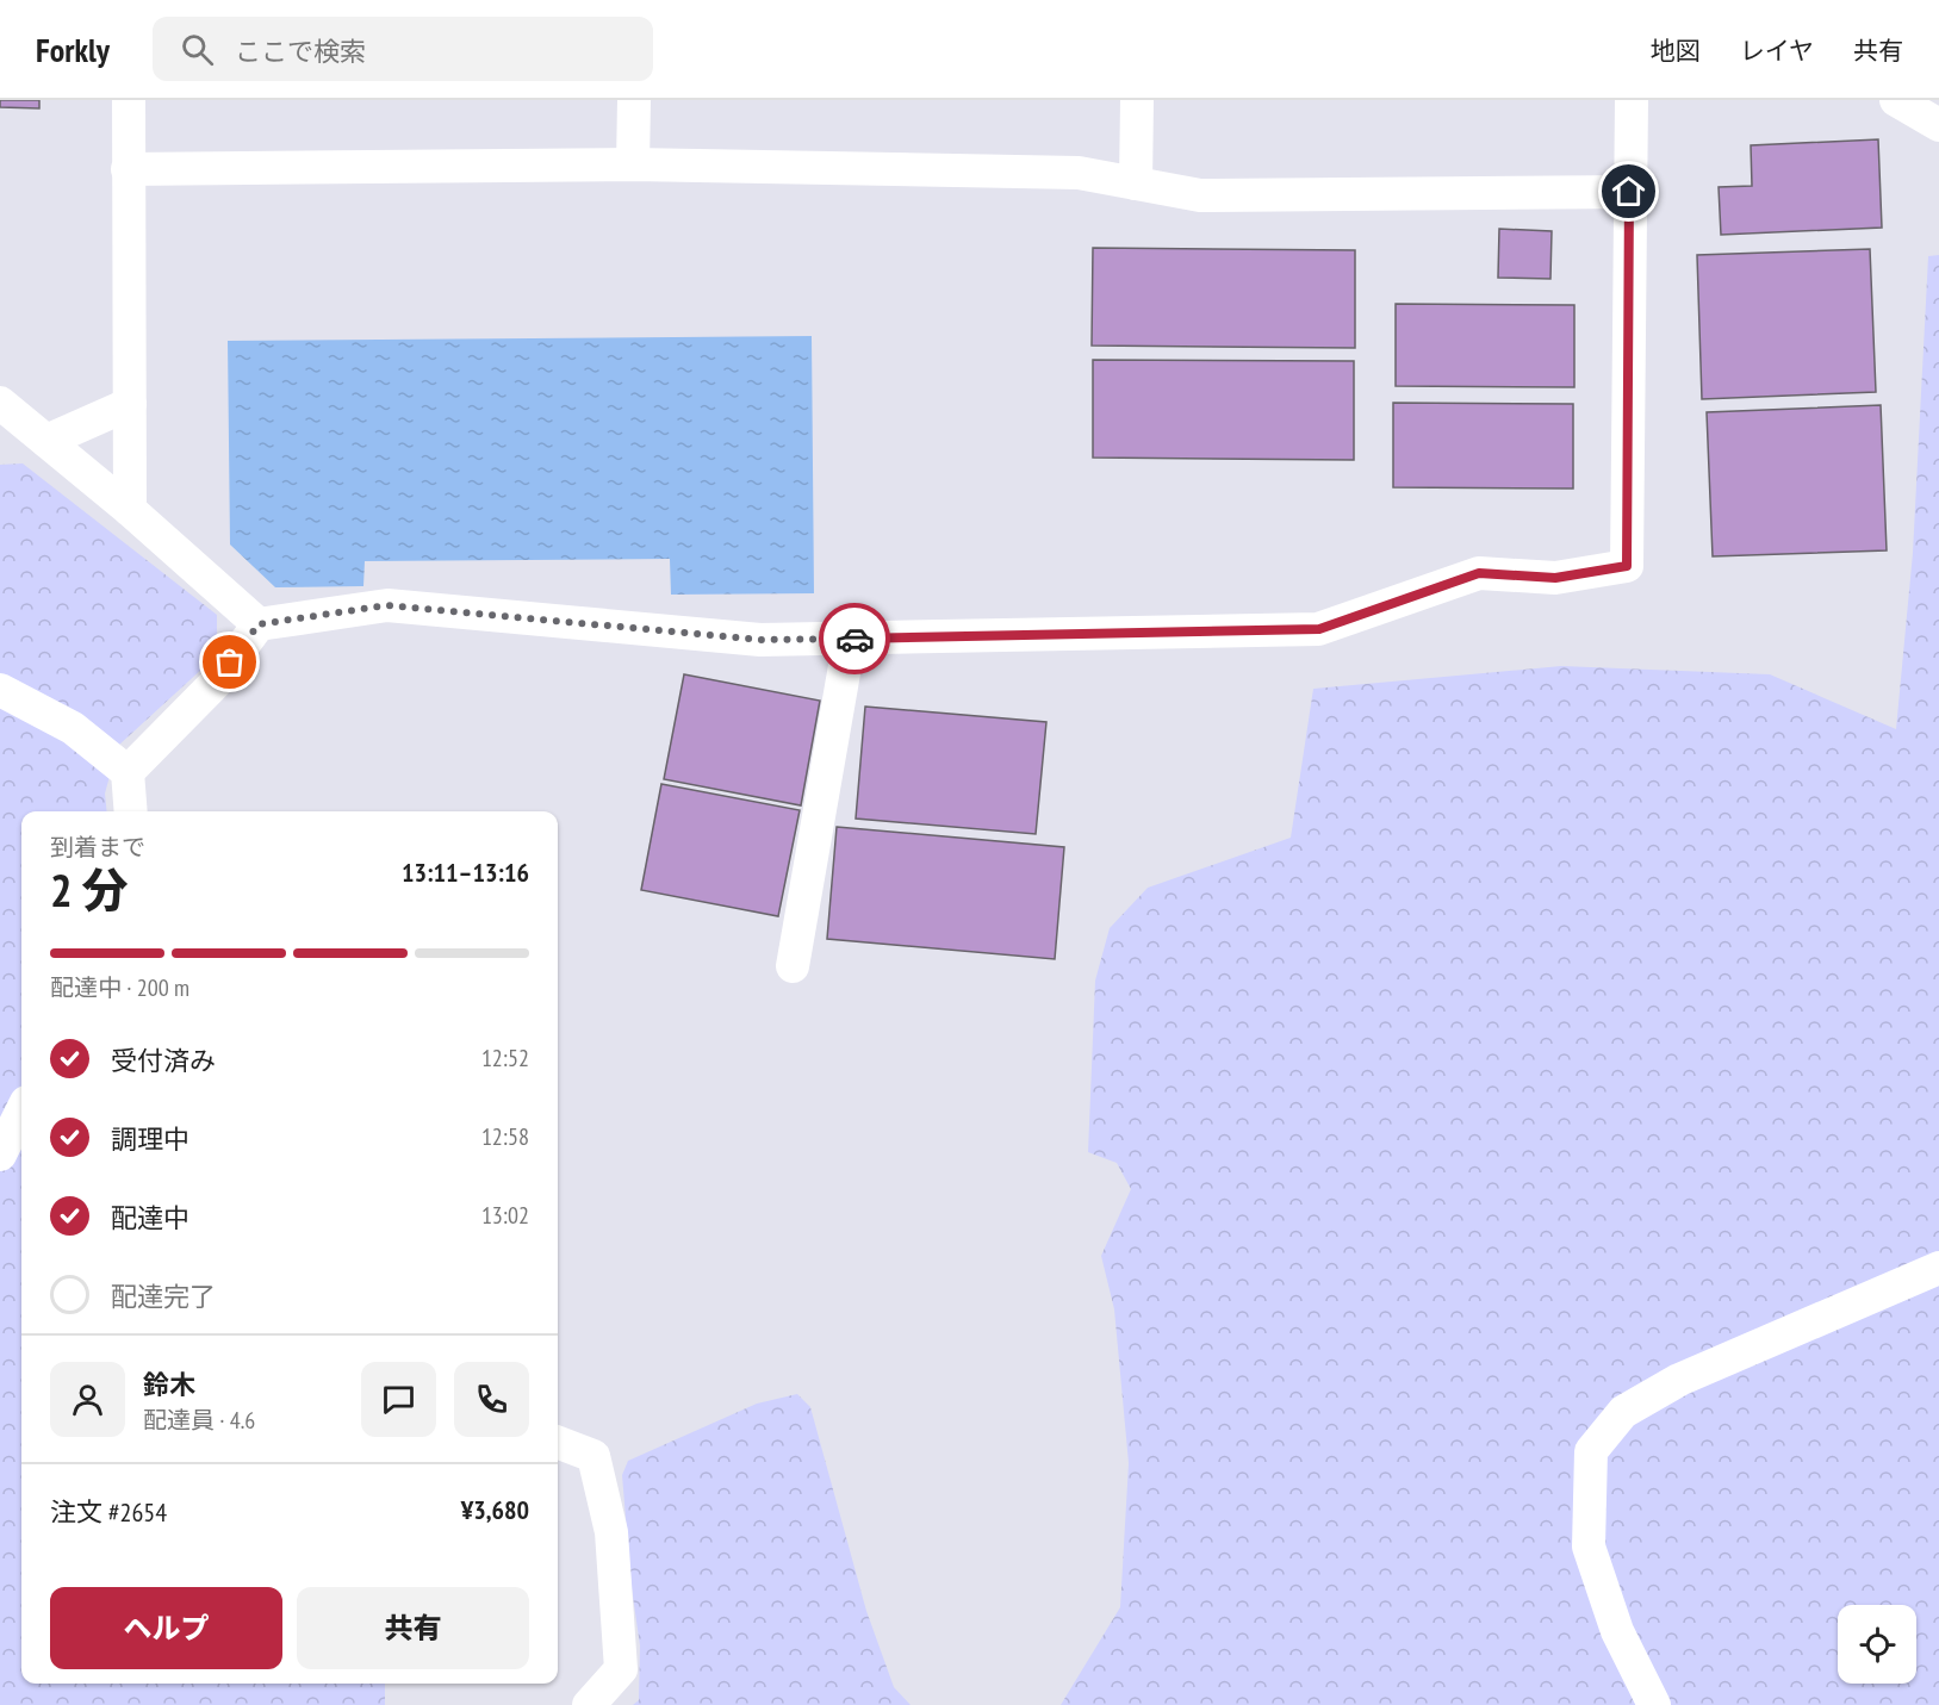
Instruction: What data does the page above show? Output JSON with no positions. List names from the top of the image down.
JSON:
{
  "page": {
    "header": "Forkly",
    "search": "ここで検索",
    "nav": ["地図", "レイヤ", "共有"],
    "heading": ["2 分", "到着まで", "13:11–13:16"],
    "panel": [
      "鈴木",
      "配達員 · 4.6",
      "注文 #2654",
      "¥3,680"
    ],
    "bar": "配達中 · 200 m",
    "list": [
      ["受付済み", "12:52"],
      ["調理中", "12:58"],
      ["配達中", "13:02"],
      "配達完了"
    ],
    "buttons": ["ヘルプ", "共有"]
  }
}
